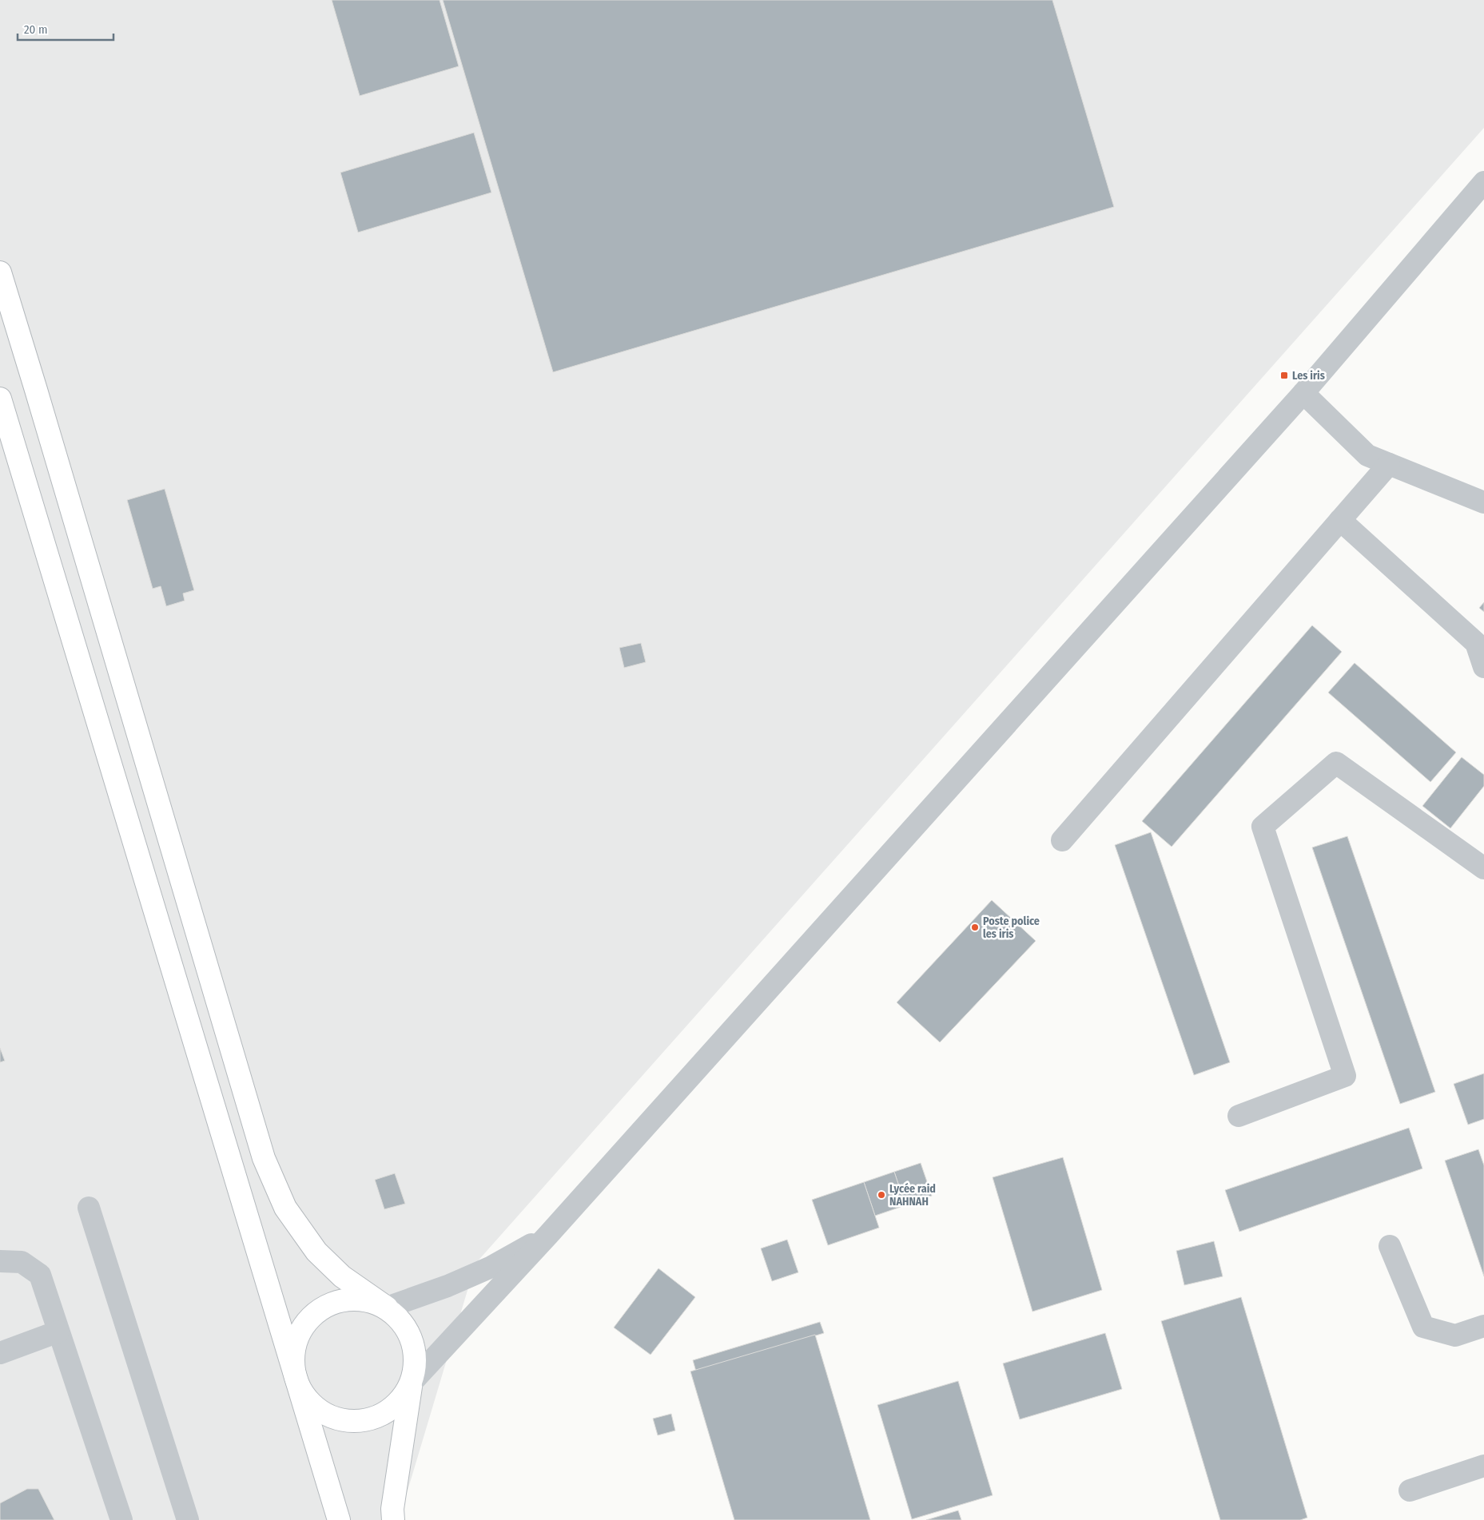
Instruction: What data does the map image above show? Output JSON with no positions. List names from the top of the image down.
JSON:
{
  "places": {
    "transit": ["Les iris"],
    "other": ["Poste police les iris", "Lycée raid NAHNAH"]
  },
  "scale_bar": "20 m"
}
